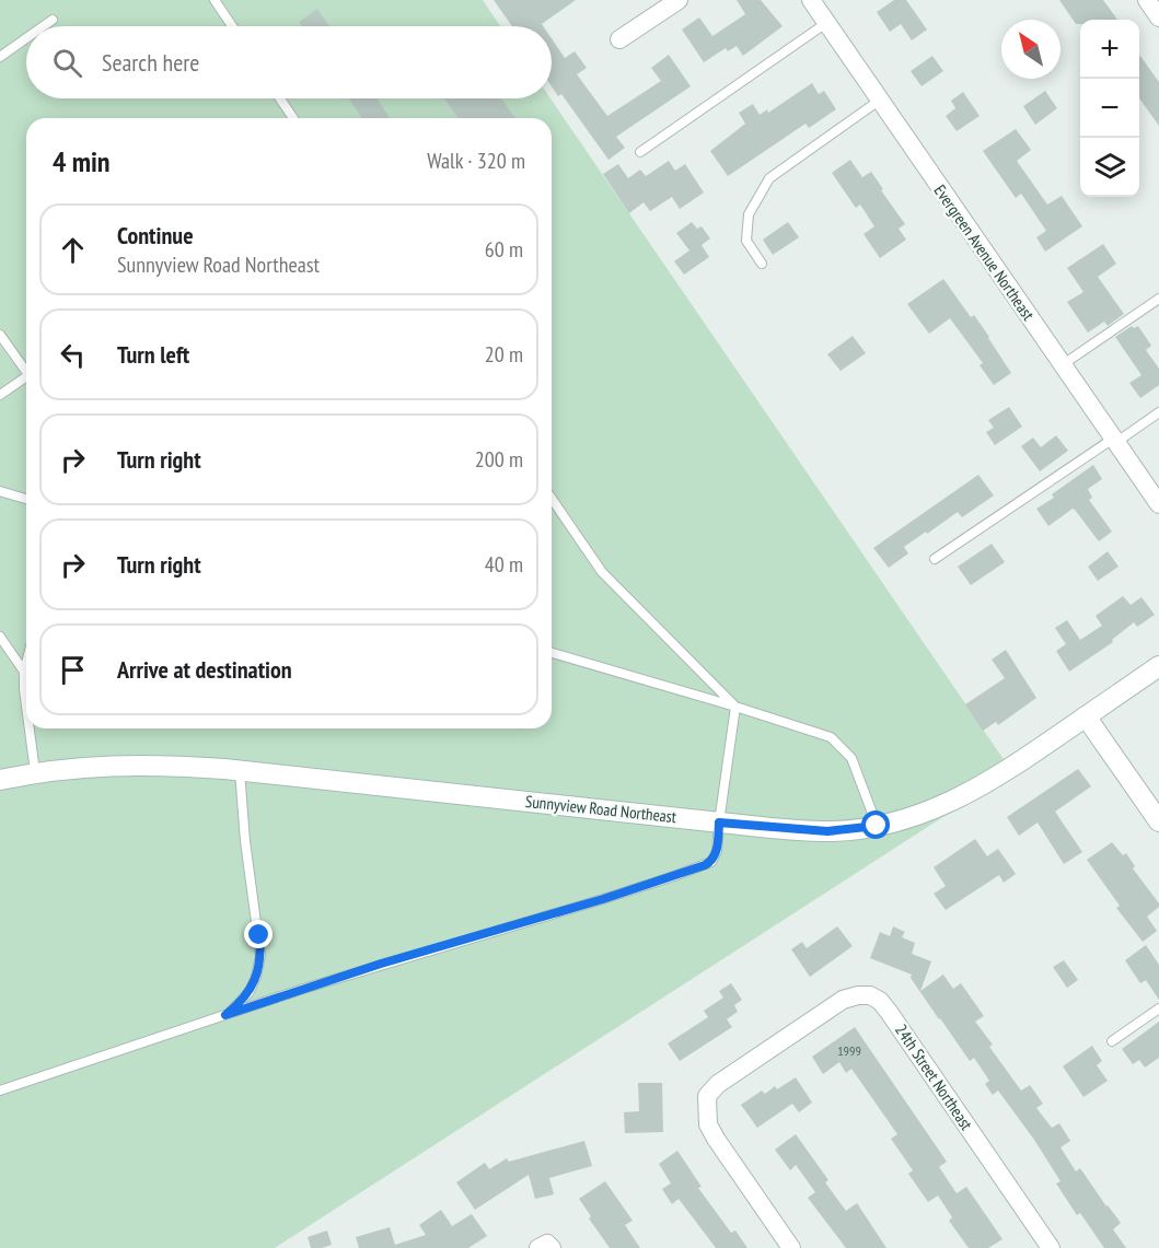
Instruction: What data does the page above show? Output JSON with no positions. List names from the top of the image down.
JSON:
{
  "streets": {
    "main road": ["Sunnyview Road Northeast"],
    "street": ["Evergreen Avenue Northeast", "24th Street Northeast"]
  },
  "house_numbers": ["1999"],
  "north": "top left",
  "page": {
    "map_buttons": ["+", "−"],
    "search": "Search here",
    "heading": ["4 min", "Walk · 320 m"],
    "list": [
      ["Continue", "Sunnyview Road Northeast", "60 m"],
      ["Turn left", "20 m"],
      ["Turn right", "200 m"],
      ["Turn right", "40 m"],
      "Arrive at destination"
    ]
  }
}
